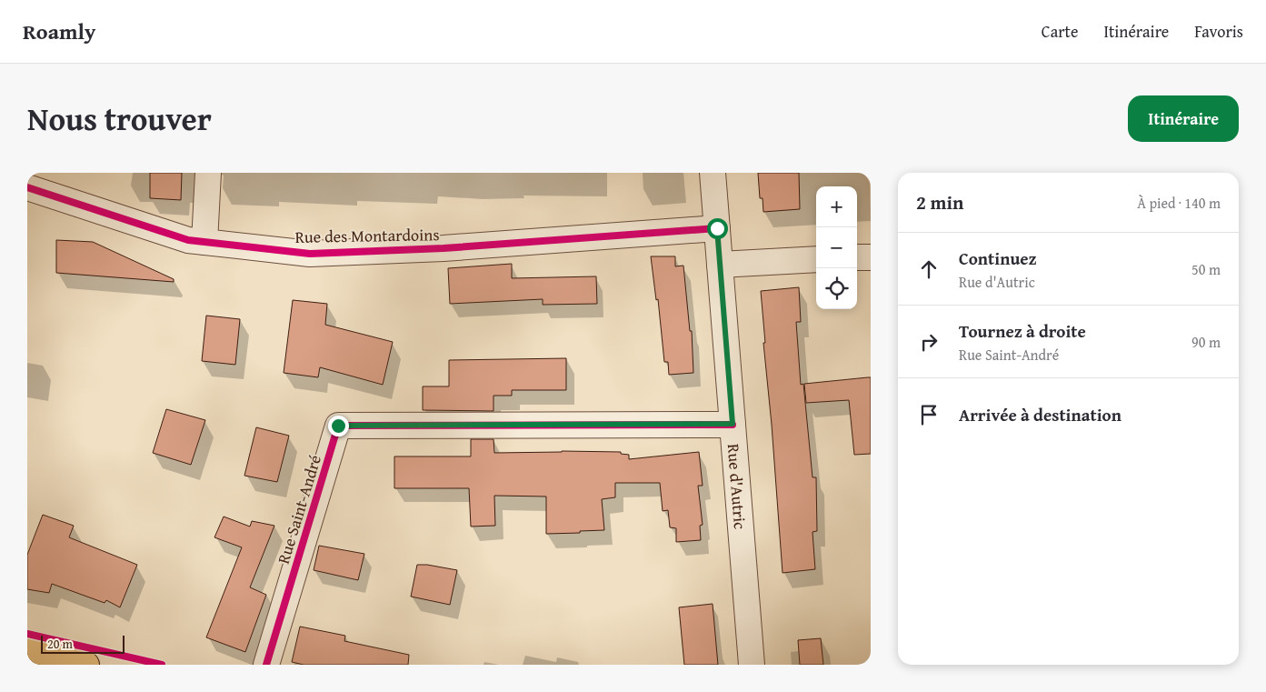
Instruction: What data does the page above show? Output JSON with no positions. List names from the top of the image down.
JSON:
{
  "streets": {
    "street": ["Rue des Montardoins", "Rue d'Autric", "Rue Saint-André"]
  },
  "crossings": [
    ["Rue des Montardoins", "Rue d'Autric"],
    ["Rue d'Autric", "Rue Saint-André"]
  ],
  "scale_bar": "20 m",
  "page": {
    "header": "Roamly",
    "nav": ["Carte", "Itinéraire", "Favoris"],
    "title": "Nous trouver",
    "buttons": "Itinéraire",
    "heading": ["2 min", "À pied · 140 m"],
    "map_buttons": ["+", "−"],
    "list": [
      ["Continuez", "Rue d'Autric", "50 m"],
      ["Tournez à droite", "Rue Saint-André", "90 m"],
      "Arrivée à destination"
    ],
    "scale": "20 m"
  }
}
